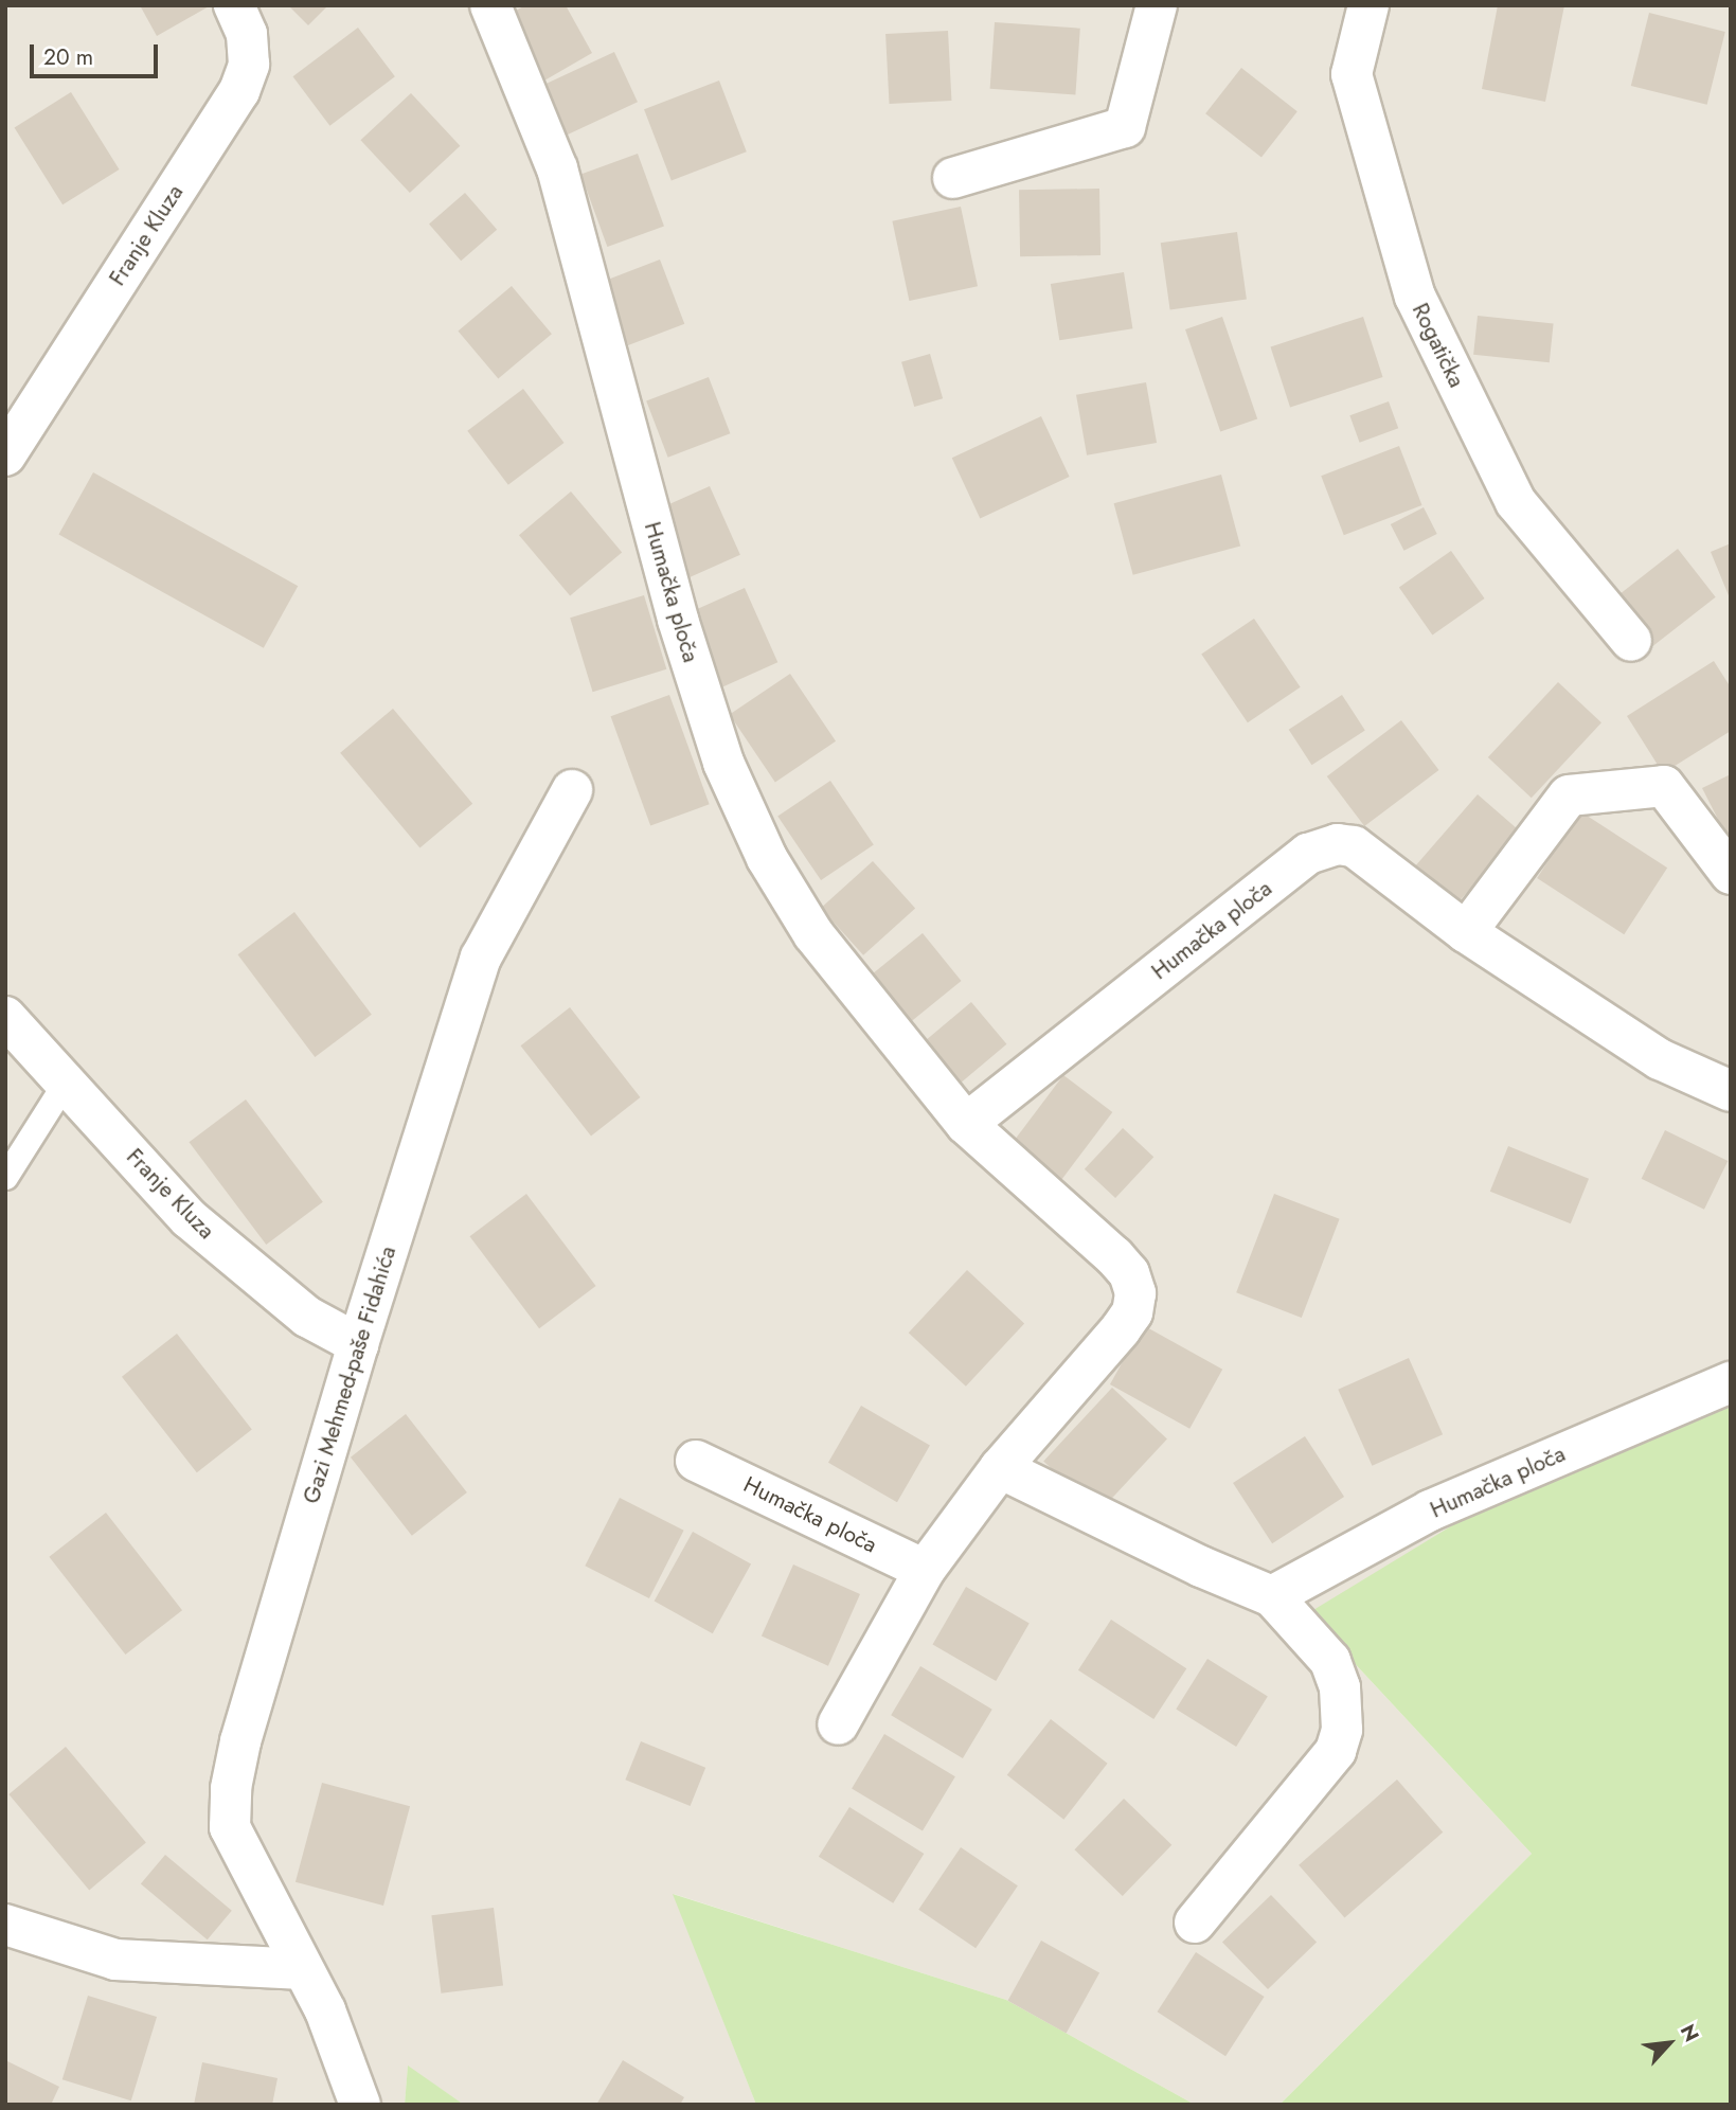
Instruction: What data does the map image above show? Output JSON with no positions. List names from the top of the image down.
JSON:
{
  "streets": {
    "street": [
      "Franje Kluza",
      "Rogatička",
      "Humačka ploča",
      "Gazi Mehmed-paše Fidahića"
    ]
  },
  "crossings": [
    ["Franje Kluza", "Gazi Mehmed-paše Fidahića"]
  ],
  "scale_bar": "20 m",
  "north": "top right"
}
